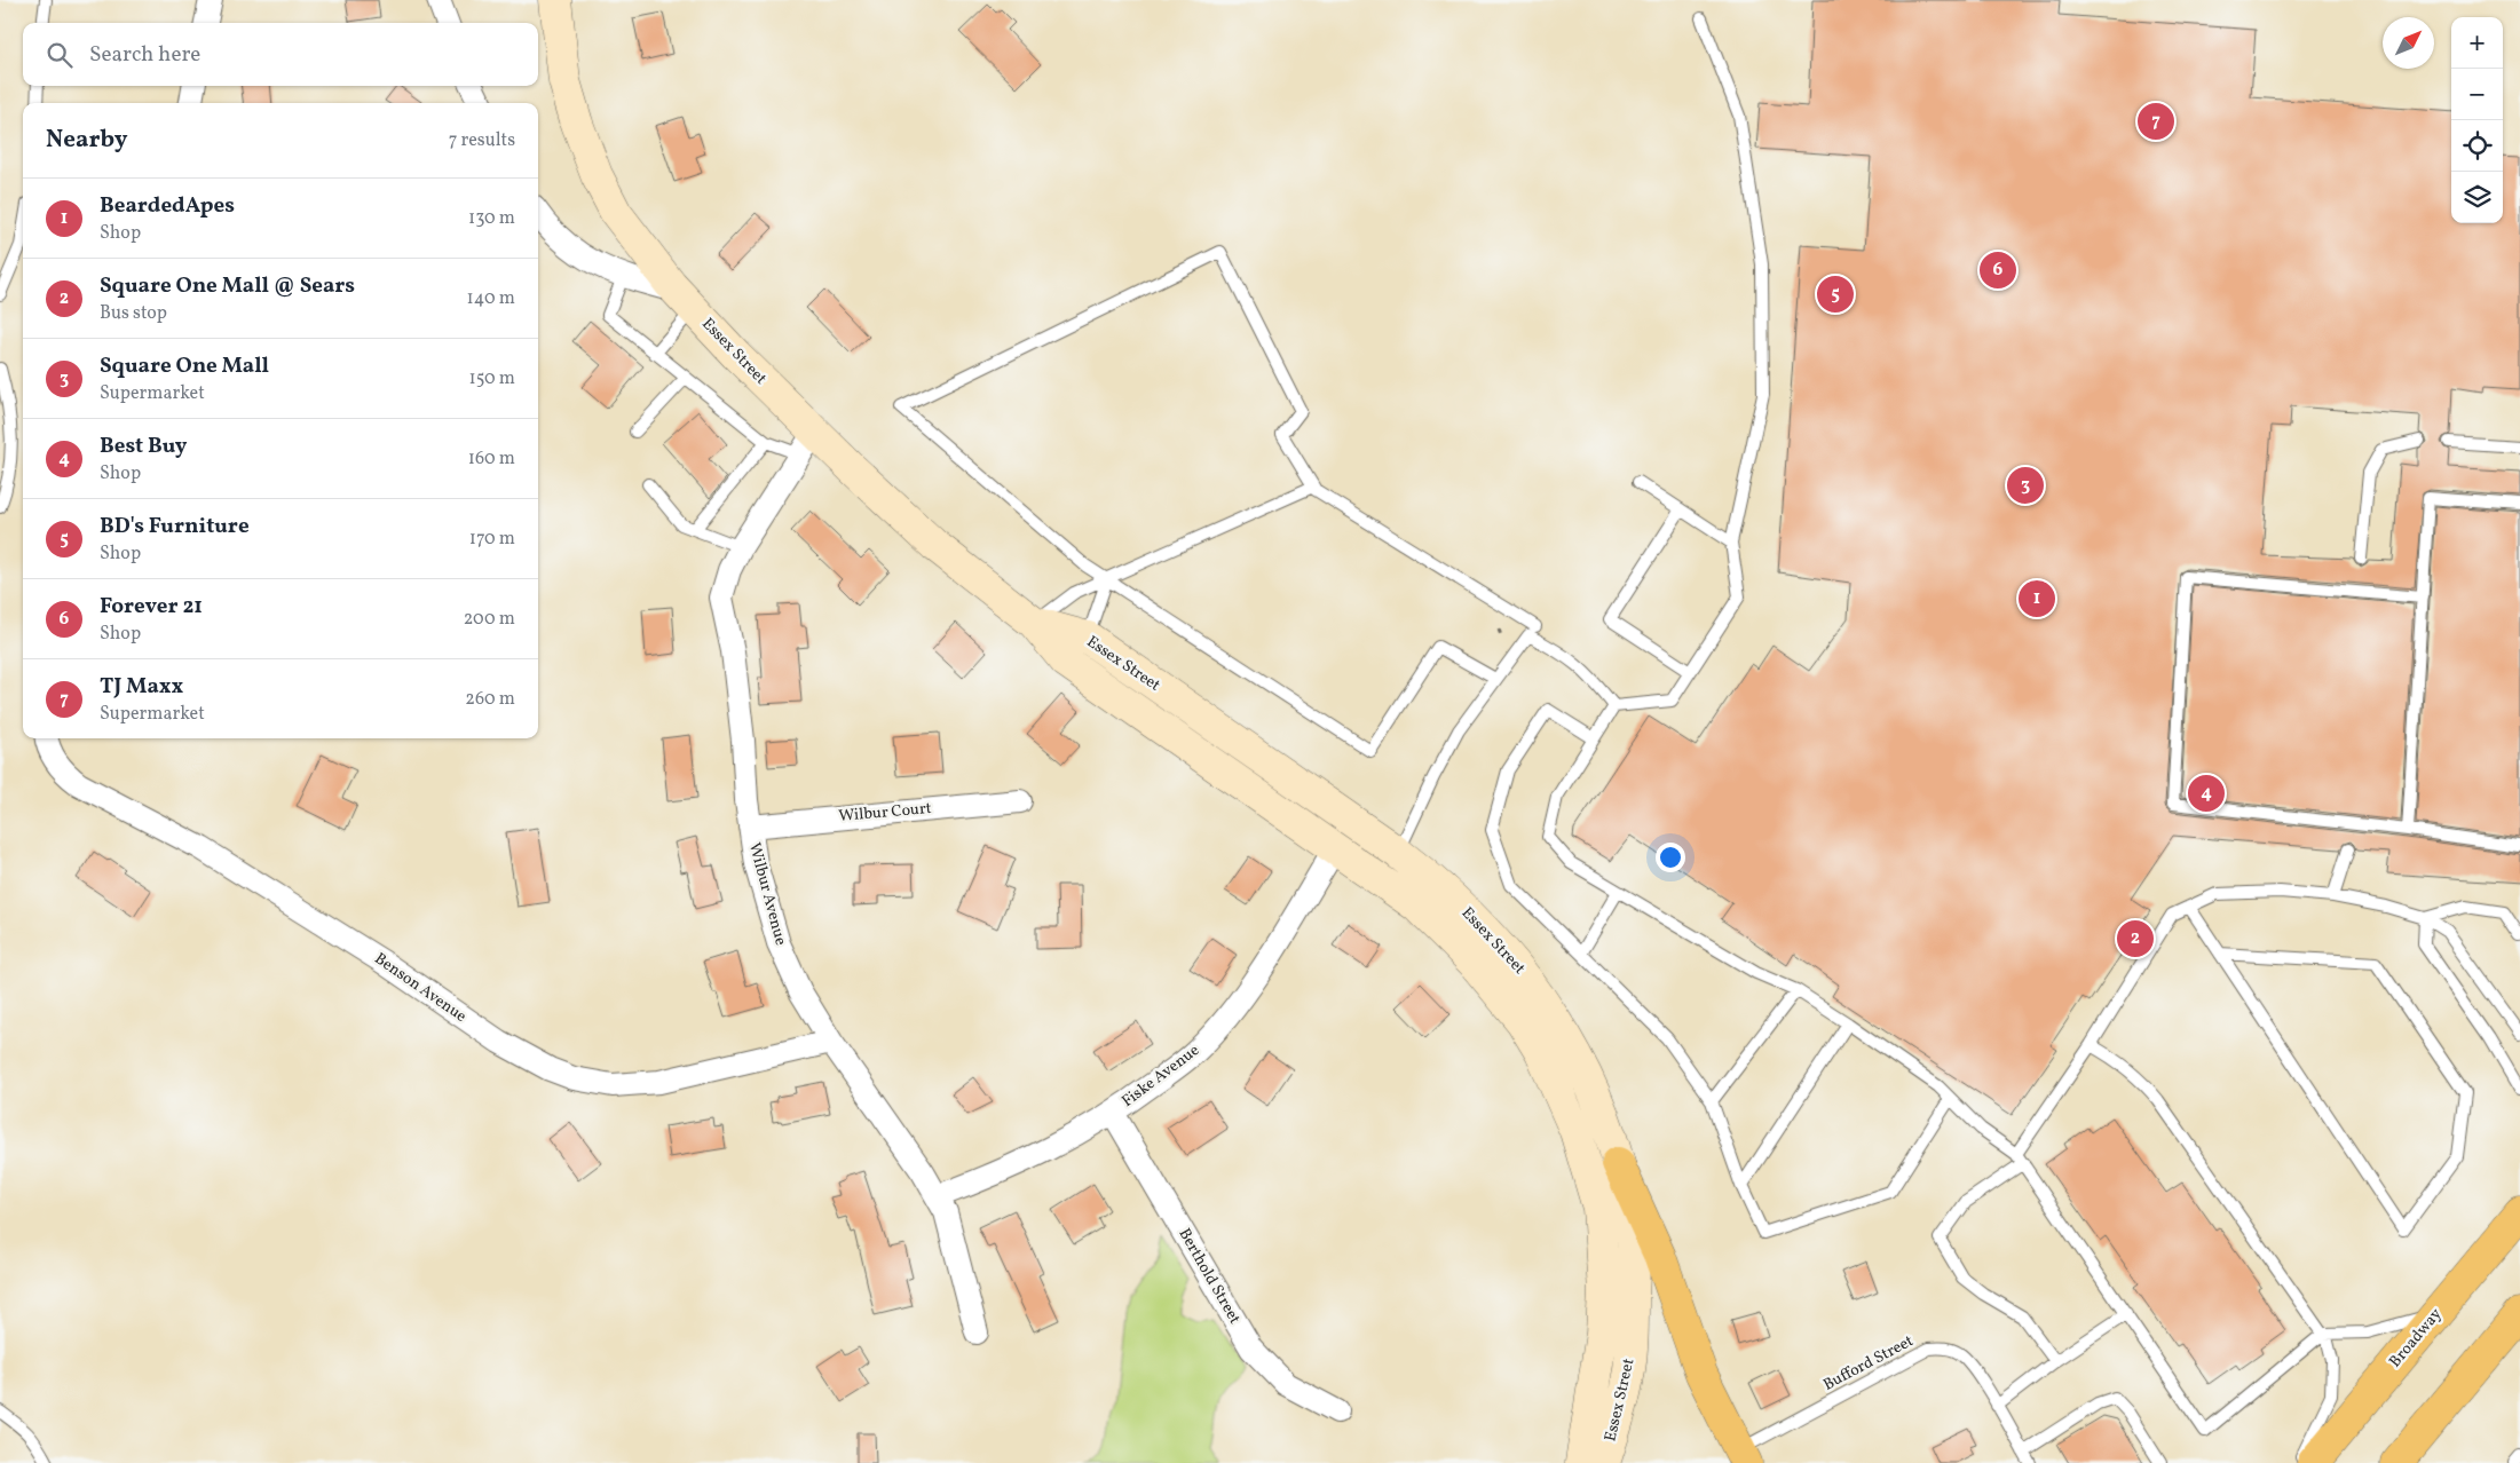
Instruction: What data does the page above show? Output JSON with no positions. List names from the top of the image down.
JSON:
{
  "streets": {
    "highway": ["Broadway"],
    "main road": ["Essex Street"],
    "street": [
      "Wilbur Court",
      "Wilbur Avenue",
      "Benson Avenue",
      "Fiske Avenue",
      "Berthold Street"
    ],
    "lane": ["Bufford Street"]
  },
  "crossings": [
    ["Essex Street", "Wilbur Avenue"],
    ["Essex Street", "Fiske Avenue"],
    ["Wilbur Court", "Wilbur Avenue"],
    ["Wilbur Avenue", "Benson Avenue"],
    ["Wilbur Avenue", "Fiske Avenue"],
    ["Fiske Avenue", "Berthold Street"]
  ],
  "north": "top right",
  "page": {
    "map_buttons": ["+", "−"],
    "search": "Search here",
    "pins": [
      "7",
      "6",
      "5",
      "3",
      "1",
      "4",
      "2"
    ],
    "heading": ["Nearby", "7 results"],
    "list": [
      {
        "mark": "1",
        "name": "BeardedApes",
        "note": "Shop",
        "value": "130 m"
      },
      {
        "mark": "2",
        "name": "Square One Mall @ Sears",
        "note": "Bus stop",
        "value": "140 m"
      },
      {
        "mark": "3",
        "name": "Square One Mall",
        "note": "Supermarket",
        "value": "150 m"
      },
      {
        "mark": "4",
        "name": "Best Buy",
        "note": "Shop",
        "value": "160 m"
      },
      {
        "mark": "5",
        "name": "BD's Furniture",
        "note": "Shop",
        "value": "170 m"
      },
      {
        "mark": "6",
        "name": "Forever 21",
        "note": "Shop",
        "value": "200 m"
      },
      {
        "mark": "7",
        "name": "TJ Maxx",
        "note": "Supermarket",
        "value": "260 m"
      }
    ]
  }
}
